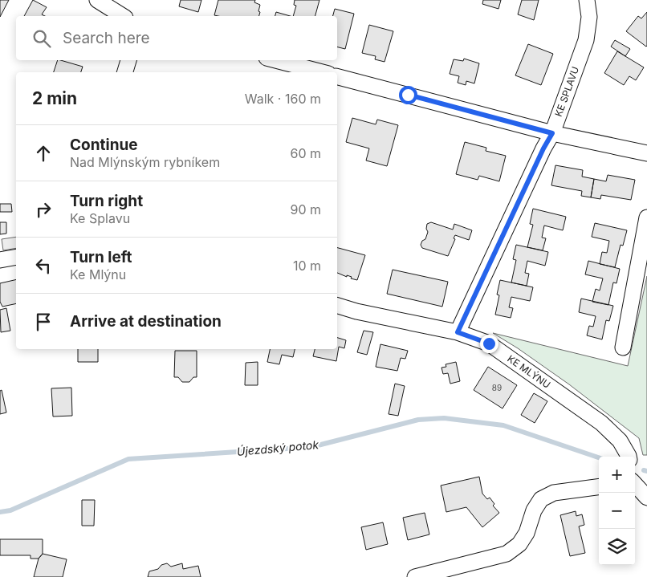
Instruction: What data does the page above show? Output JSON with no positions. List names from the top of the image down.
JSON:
{
  "streets": {
    "street": ["KE SPLAVU", "KE MLÝNU"]
  },
  "crossings": [
    ["KE SPLAVU", "KE MLÝNU"]
  ],
  "water": ["Újezdský potok"],
  "house_numbers": ["89"],
  "page": {
    "search": "Search here",
    "heading": ["2 min", "Walk · 160 m"],
    "list": [
      ["Continue", "Nad Mlýnským rybníkem", "60 m"],
      ["Turn right", "Ke Splavu", "90 m"],
      ["Turn left", "Ke Mlýnu", "10 m"],
      "Arrive at destination"
    ],
    "map_buttons": ["+", "−"]
  }
}
